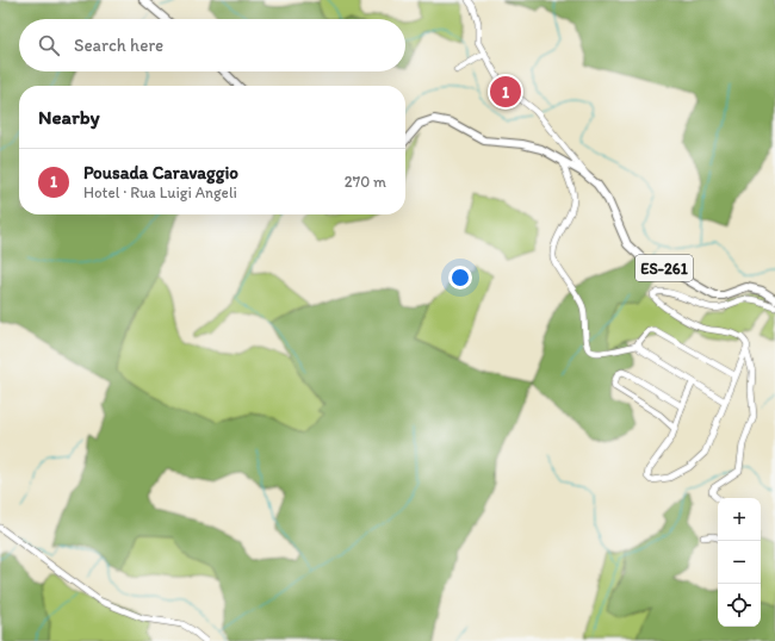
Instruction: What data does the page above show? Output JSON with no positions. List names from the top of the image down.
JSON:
{
  "streets": {
    "main road": ["ES-261"]
  },
  "page": {
    "search": "Search here",
    "pins": "1",
    "heading": "Nearby",
    "list": [
      {
        "mark": "1",
        "name": "Pousada Caravaggio",
        "note": "Hotel · Rua Luigi Angeli",
        "value": "270 m"
      }
    ],
    "map_buttons": ["+", "−"]
  }
}
